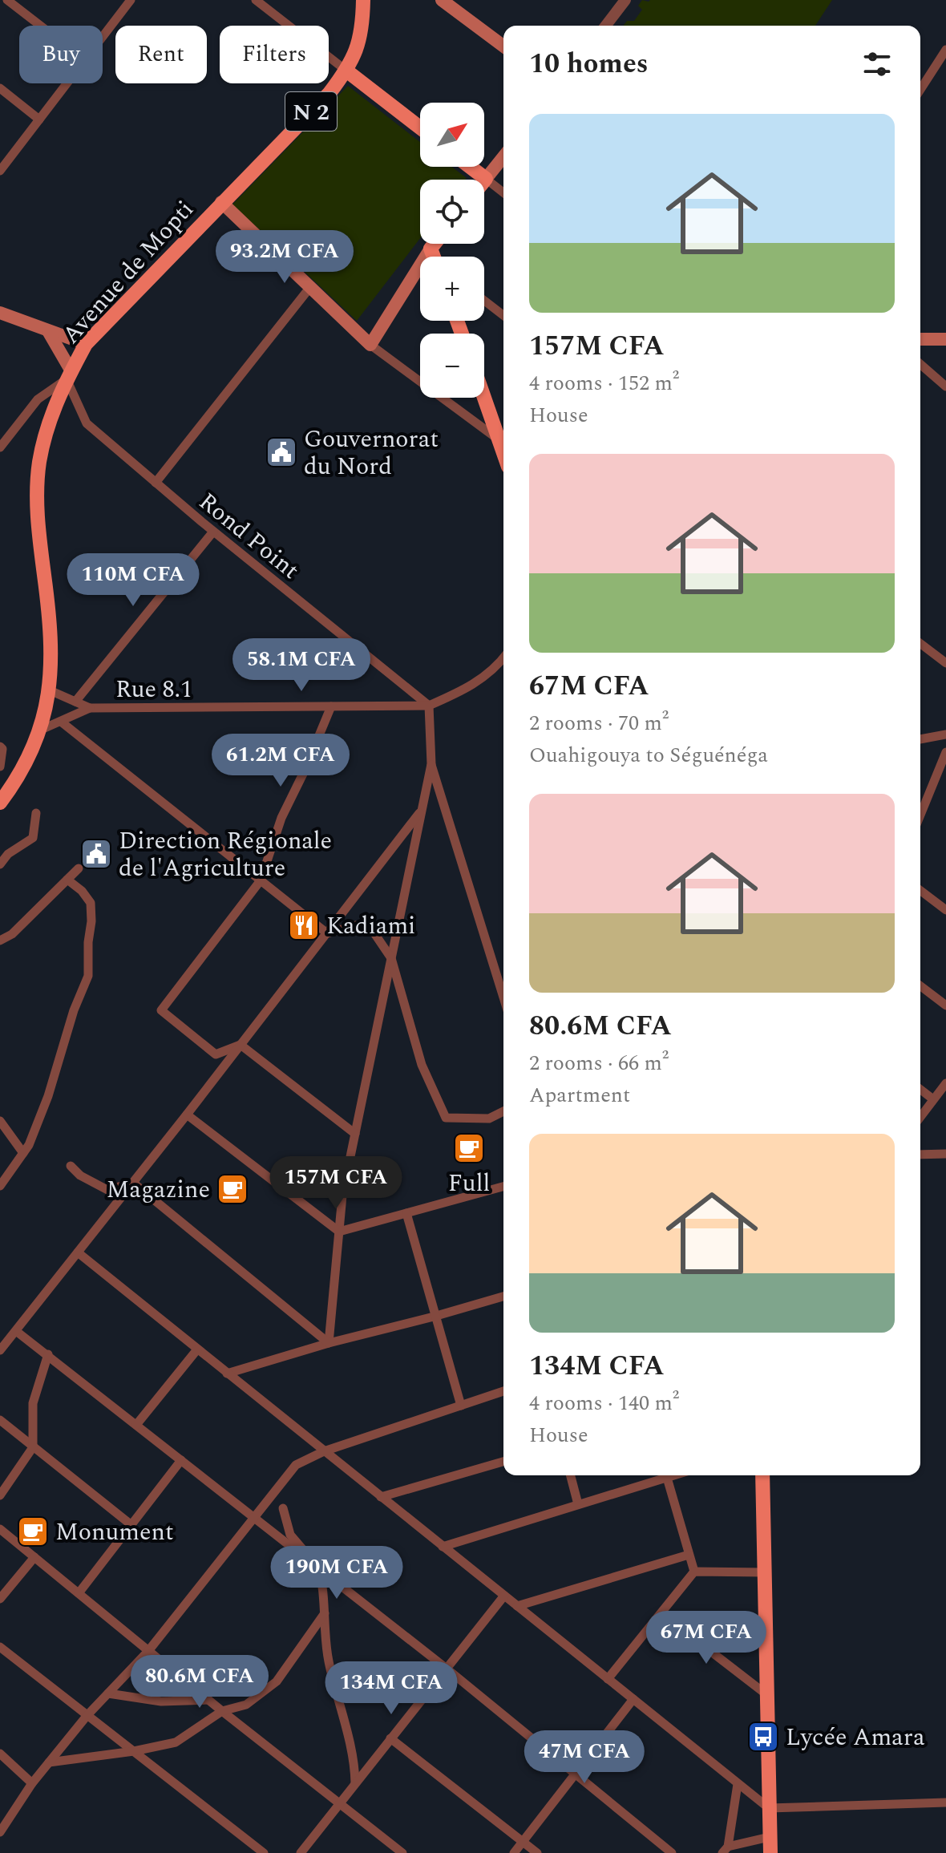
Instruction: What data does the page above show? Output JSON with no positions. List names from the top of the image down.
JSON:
{
  "streets": {
    "main road": ["N 2", "Avenue de Mopti"],
    "street": ["Rond Point", "Rue 8.1"]
  },
  "crossings": [
    ["Avenue de Mopti", "Rond Point"],
    ["Avenue de Mopti", "Rue 8.1"],
    ["Rond Point", "Rue 8.1"]
  ],
  "places": {
    "public building": ["Gouvernorat du Nord", "Direction Régionale de l'Agriculture"],
    "restaurant": ["Kadiami"],
    "cafe": ["Full", "Magazine", "Monument"],
    "bus stop": ["Lycée Amara"]
  },
  "north": "top right",
  "page": {
    "chip": ["Buy", "Rent", "Filters"],
    "heading": "10 homes",
    "map_buttons": ["+", "−"],
    "list": [
      {
        "name": "157M CFA",
        "note": "4 rooms · 152 m² · House"
      },
      {
        "name": "67M CFA",
        "note": "2 rooms · 70 m² · Ouahigouya to Séguénéga"
      },
      {
        "name": "80.6M CFA",
        "note": "2 rooms · 66 m² · Apartment"
      },
      {
        "name": "134M CFA",
        "note": "4 rooms · 140 m² · House"
      }
    ],
    "price": [
      "93.2M CFA",
      "110M CFA",
      "58.1M CFA",
      "61.2M CFA",
      "157M CFA",
      "190M CFA",
      "67M CFA",
      "80.6M CFA",
      "134M CFA",
      "47M CFA"
    ]
  }
}
